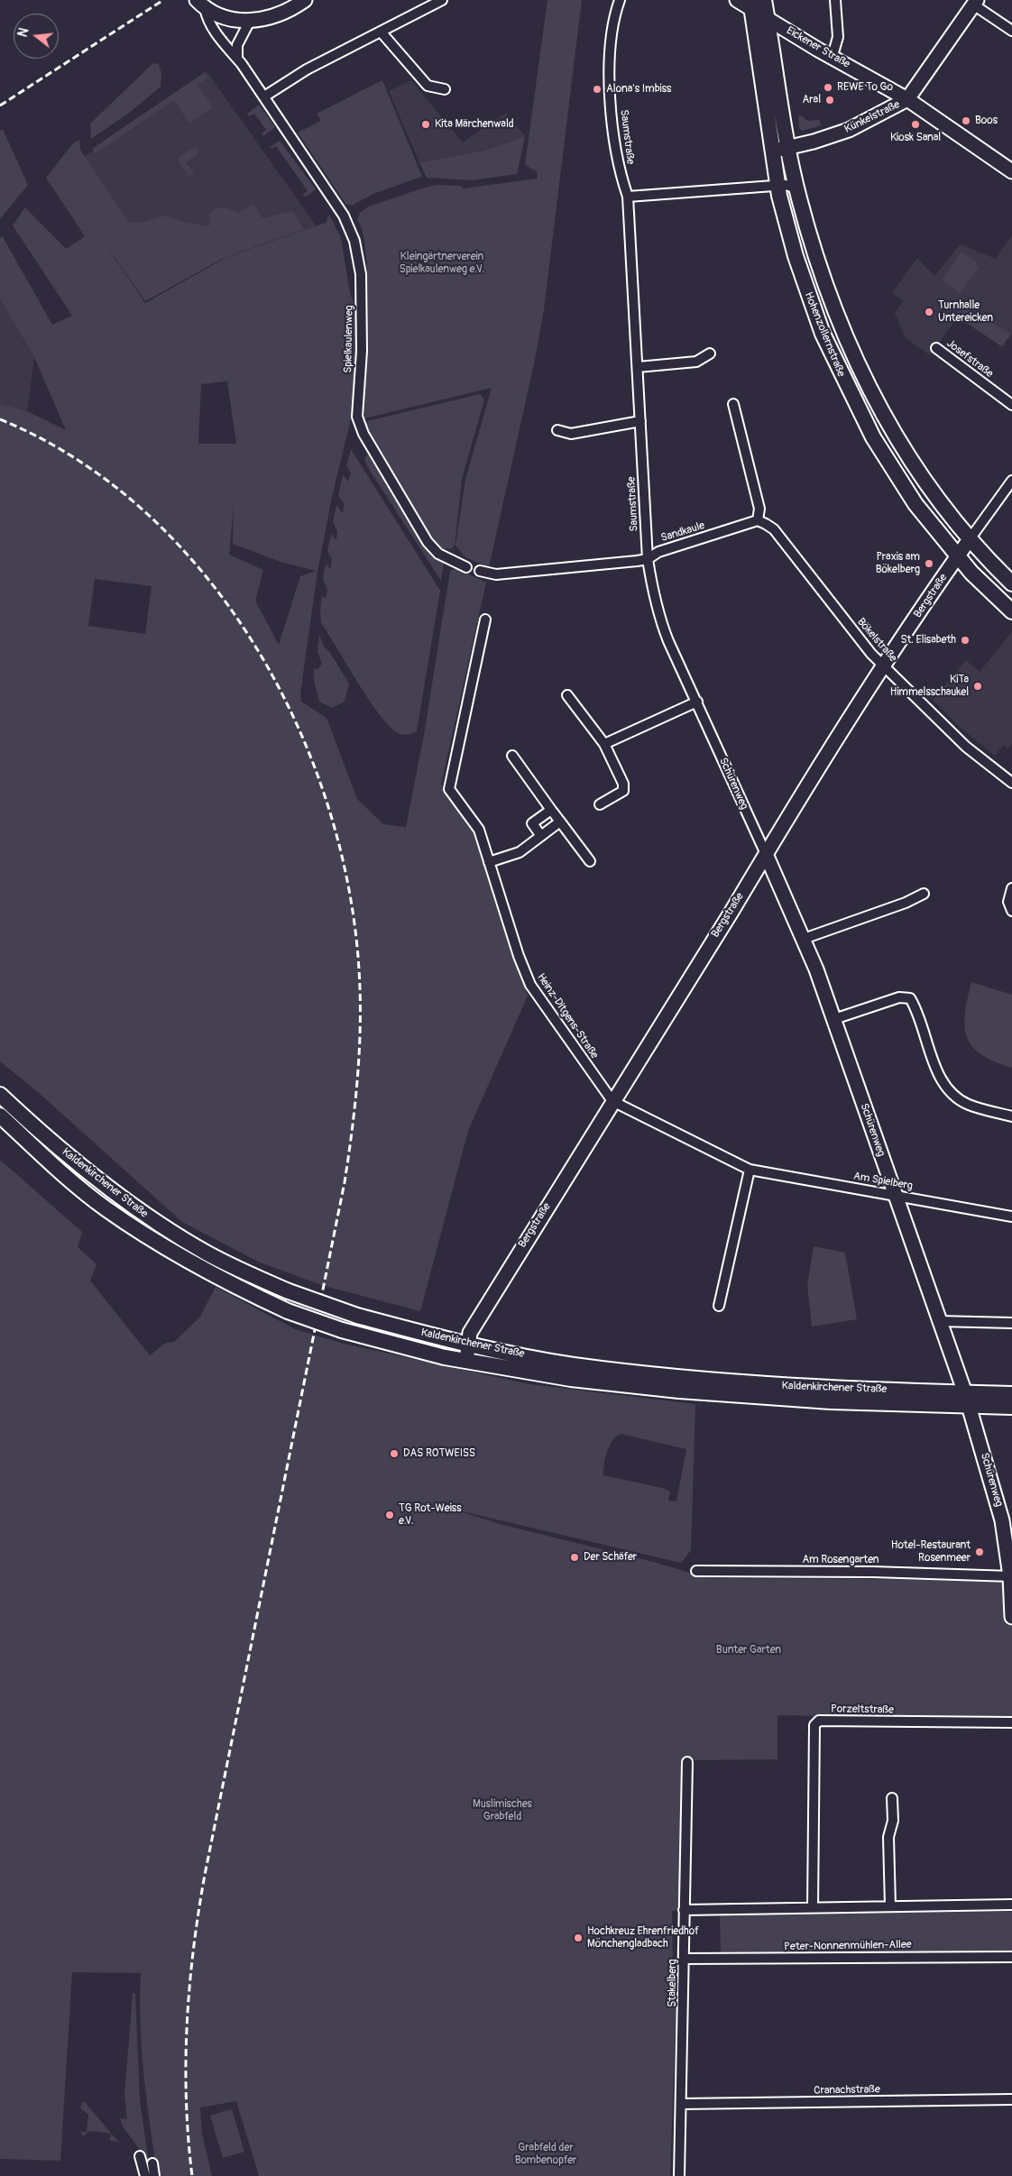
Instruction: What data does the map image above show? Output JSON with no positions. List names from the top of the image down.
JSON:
{
  "streets": {
    "main road": ["Hohenzollernstraße", "Kaldenkirchener Straße"],
    "street": [
      "Eickener Straße",
      "Künkelstraße",
      "Saumstraße",
      "Spielkaulenweg",
      "Josefstraße",
      "Sandkaule",
      "Bergstraße",
      "Bökelstraße",
      "Schürenweg",
      "Heinz-Ditgens-Straße",
      "Am Spielberg",
      "Am Rosengarten",
      "Porzeltstraße",
      "Peter-Nonnenmühlen-Allee",
      "Stakelberg",
      "Cranachstraße"
    ]
  },
  "crossings": [
    ["Eickener Straße", "Künkelstraße"],
    ["Eickener Straße", "Hohenzollernstraße"],
    ["Künkelstraße", "Hohenzollernstraße"],
    ["Saumstraße", "Sandkaule"],
    ["Saumstraße", "Schürenweg"],
    ["Hohenzollernstraße", "Bergstraße"],
    ["Sandkaule", "Bökelstraße"],
    ["Sandkaule", "Schürenweg"],
    ["Bergstraße", "Bökelstraße"],
    ["Bergstraße", "Schürenweg"],
    ["Bergstraße", "Heinz-Ditgens-Straße"],
    ["Bergstraße", "Am Spielberg"],
    ["Bergstraße", "Kaldenkirchener Straße"],
    ["Schürenweg", "Am Spielberg"],
    ["Schürenweg", "Kaldenkirchener Straße"],
    ["Schürenweg", "Am Rosengarten"],
    ["Heinz-Ditgens-Straße", "Am Spielberg"],
    ["Peter-Nonnenmühlen-Allee", "Stakelberg"],
    ["Stakelberg", "Cranachstraße"]
  ],
  "parks": [
    "Kleingärtnerverein Spielkaulenweg e.V.",
    "Bunter Garten",
    "Muslimisches Grabfeld",
    "Grabfeld der Bombenopfer"
  ],
  "places": [
    "REWE To Go",
    "Alona's Imbiss",
    "Aral",
    "Boos",
    "Kita Märchenwald",
    "Kiosk Sanal",
    "Turnhalle Untereicken",
    "Praxis am Bökelberg",
    "St. Elisabeth",
    "KiTa Himmelsschaukel",
    "DAS ROTWEISS",
    "TG Rot-Weiss e.V.",
    "Hotel-Restaurant Rosenmeer",
    "Der Schäfer",
    "Hochkreuz Ehrenfriedhof Mönchengladbach"
  ],
  "north": "left"
}
